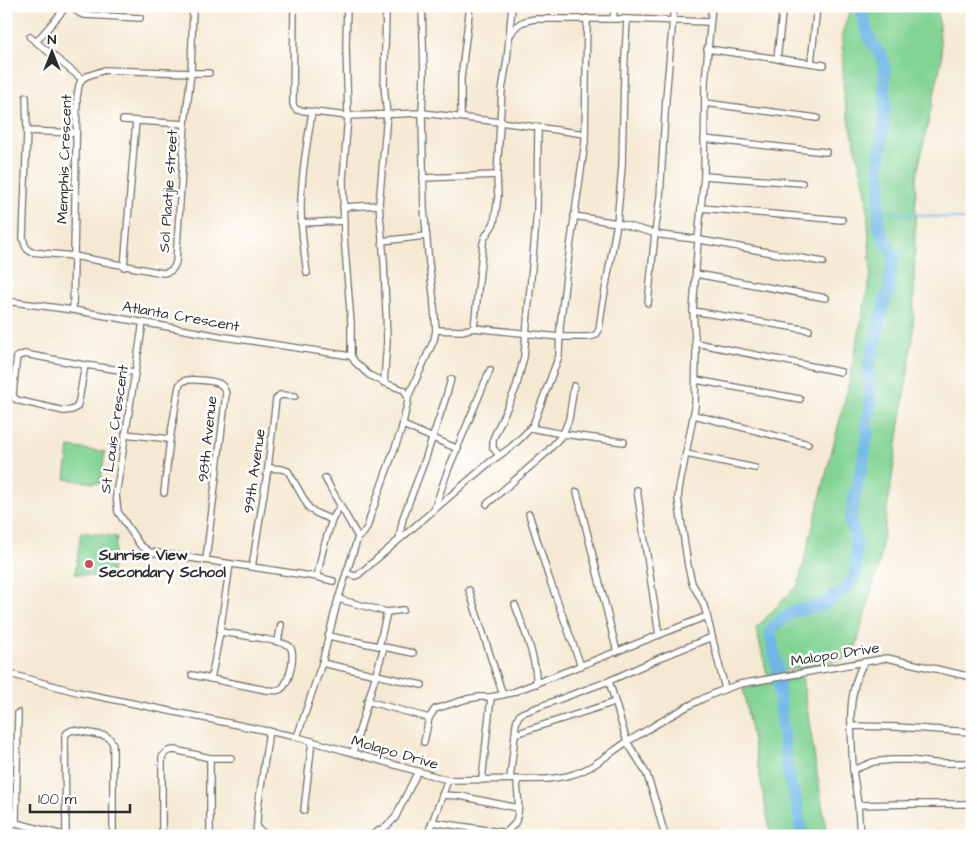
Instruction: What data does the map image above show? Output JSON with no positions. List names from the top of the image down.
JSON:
{
  "streets": {
    "street": [
      "Memphis Crescent",
      "Sol Plaatjie street",
      "Atlanta Crescent",
      "St Louis Crescent",
      "98th Avenue",
      "99th Avenue",
      "Malopo Drive",
      "Molapo Drive"
    ]
  },
  "crossings": [
    ["Memphis Crescent", "Sol Plaatjie street"],
    ["Memphis Crescent", "Atlanta Crescent"],
    ["Atlanta Crescent", "St Louis Crescent"],
    ["St Louis Crescent", "98th Avenue"],
    ["St Louis Crescent", "99th Avenue"],
    ["Malopo Drive", "Molapo Drive"]
  ],
  "places": ["Sunrise View Secondary School"],
  "scale_bar": "100 m",
  "north": "top"
}
